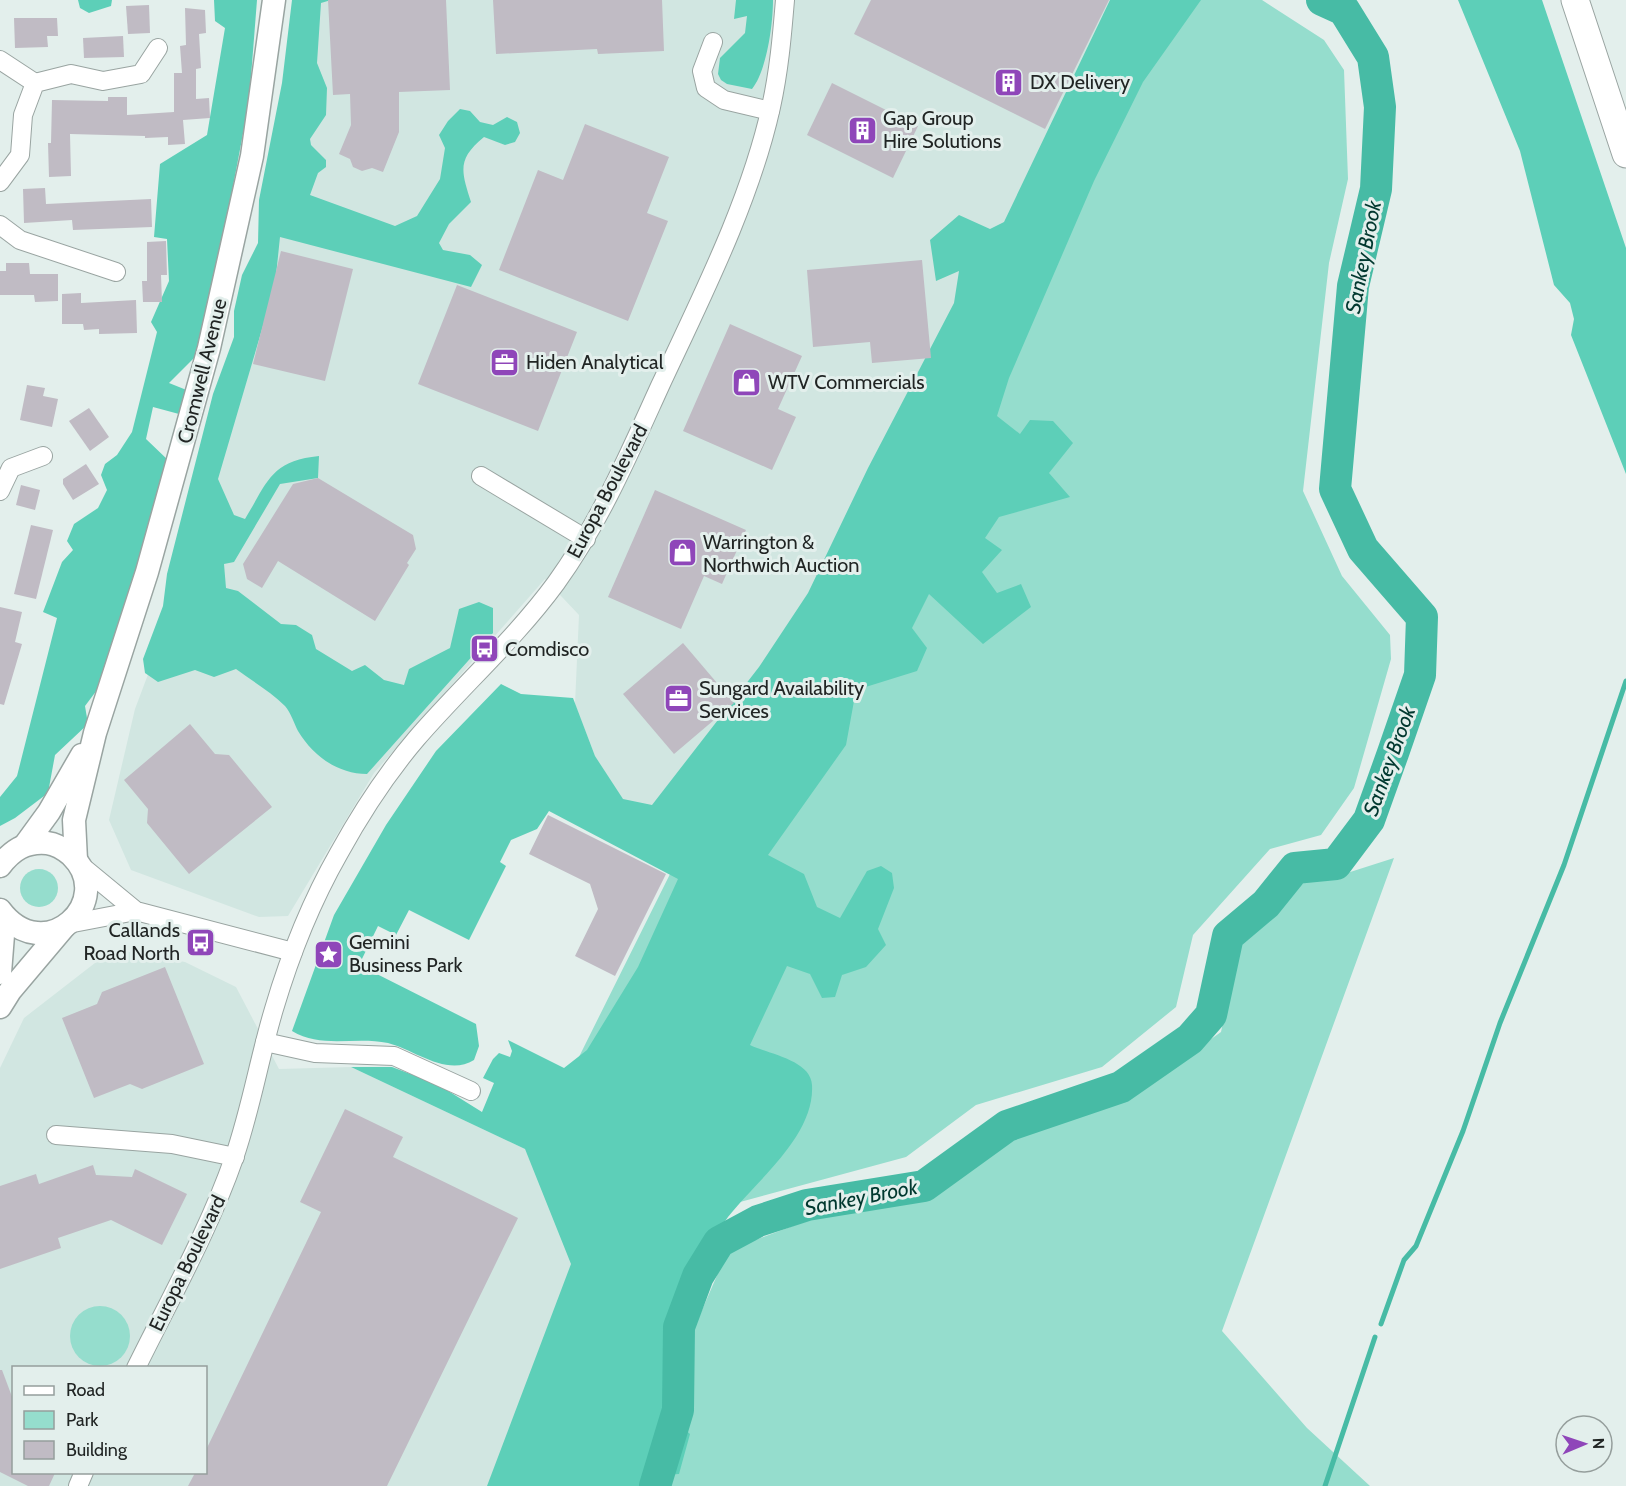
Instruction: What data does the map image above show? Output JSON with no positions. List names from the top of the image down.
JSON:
{
  "streets": {
    "main road": ["Cromwell Avenue"],
    "street": ["Europa Boulevard"]
  },
  "water": ["Sankey Brook"],
  "places": {
    "building": ["DX Delivery", "Gap Group Hire Solutions"],
    "office": ["Hiden Analytical", "Sungard Availability Services"],
    "shop": ["WTV Commercials", "Warrington & Northwich Auction"],
    "bus stop": ["Comdisco", "Callands Road North"],
    "place": ["Gemini Business Park"]
  },
  "legend": ["Road", "Park", "Building"],
  "north": "right"
}
